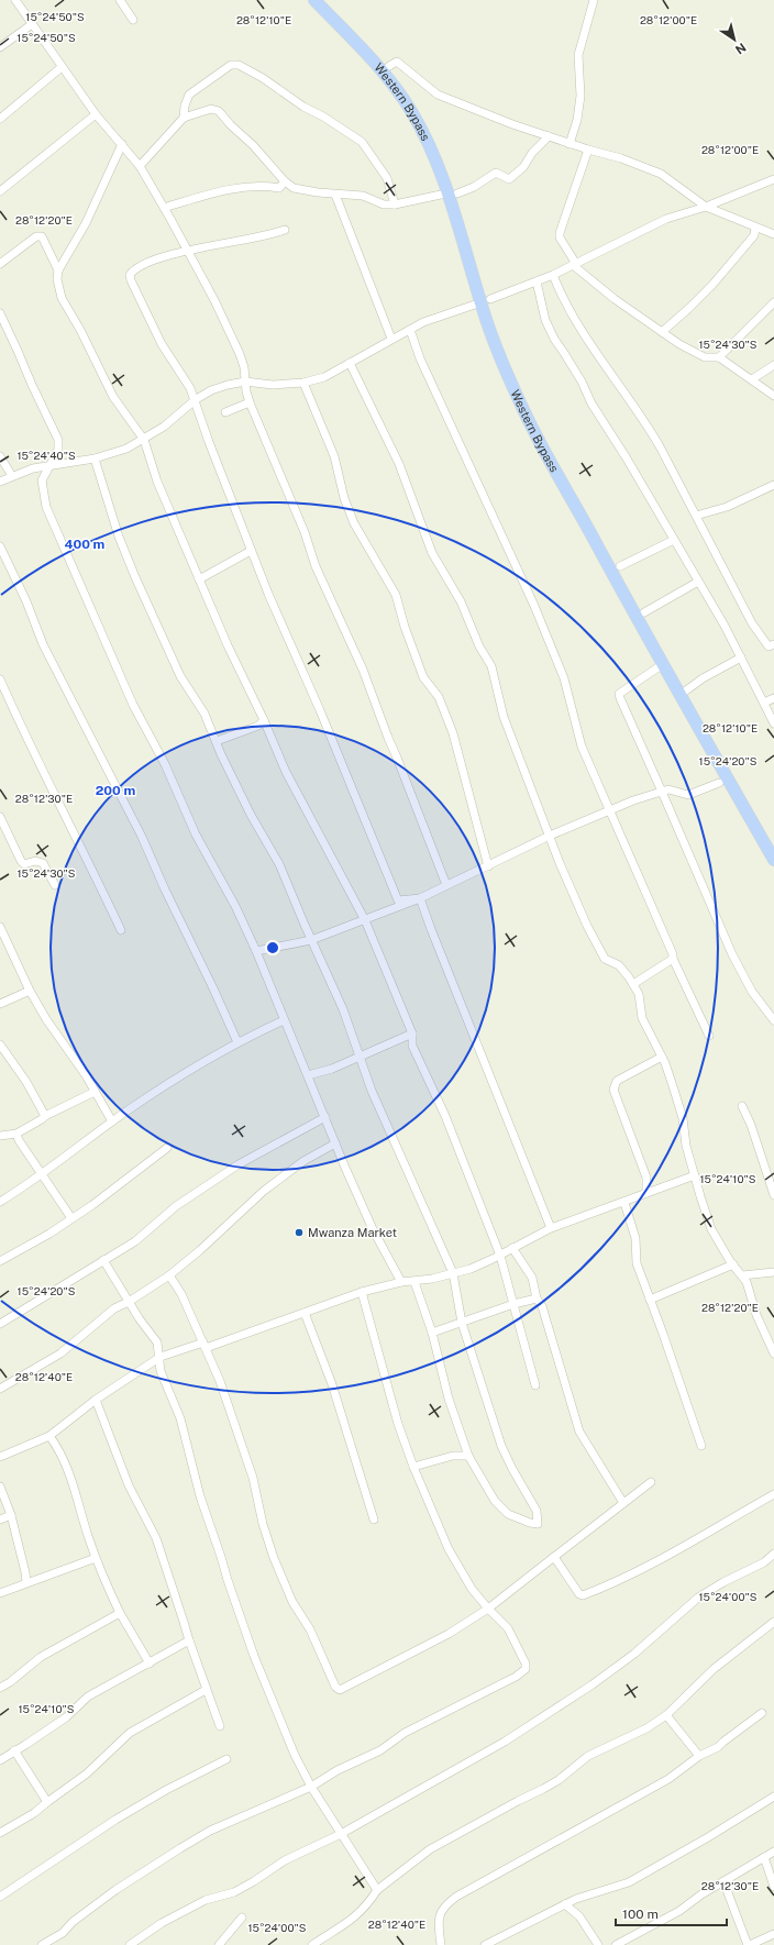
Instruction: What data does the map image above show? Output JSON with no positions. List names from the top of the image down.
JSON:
{
  "streets": {
    "main road": ["Western Bypass"]
  },
  "places": ["Mwanza Market"],
  "scale_bar": "100 m",
  "north": "bottom right",
  "coordinates": [
    "15°24'50\"S",
    "28°12'10\"E",
    "28°12'00\"E",
    "28°12'20\"E",
    "15°24'30\"S",
    "15°24'40\"S",
    "15°24'20\"S",
    "28°12'30\"E",
    "15°24'10\"S",
    "28°12'40\"E",
    "15°24'00\"S"
  ],
  "rings": ["400 m", "200 m"]
}
